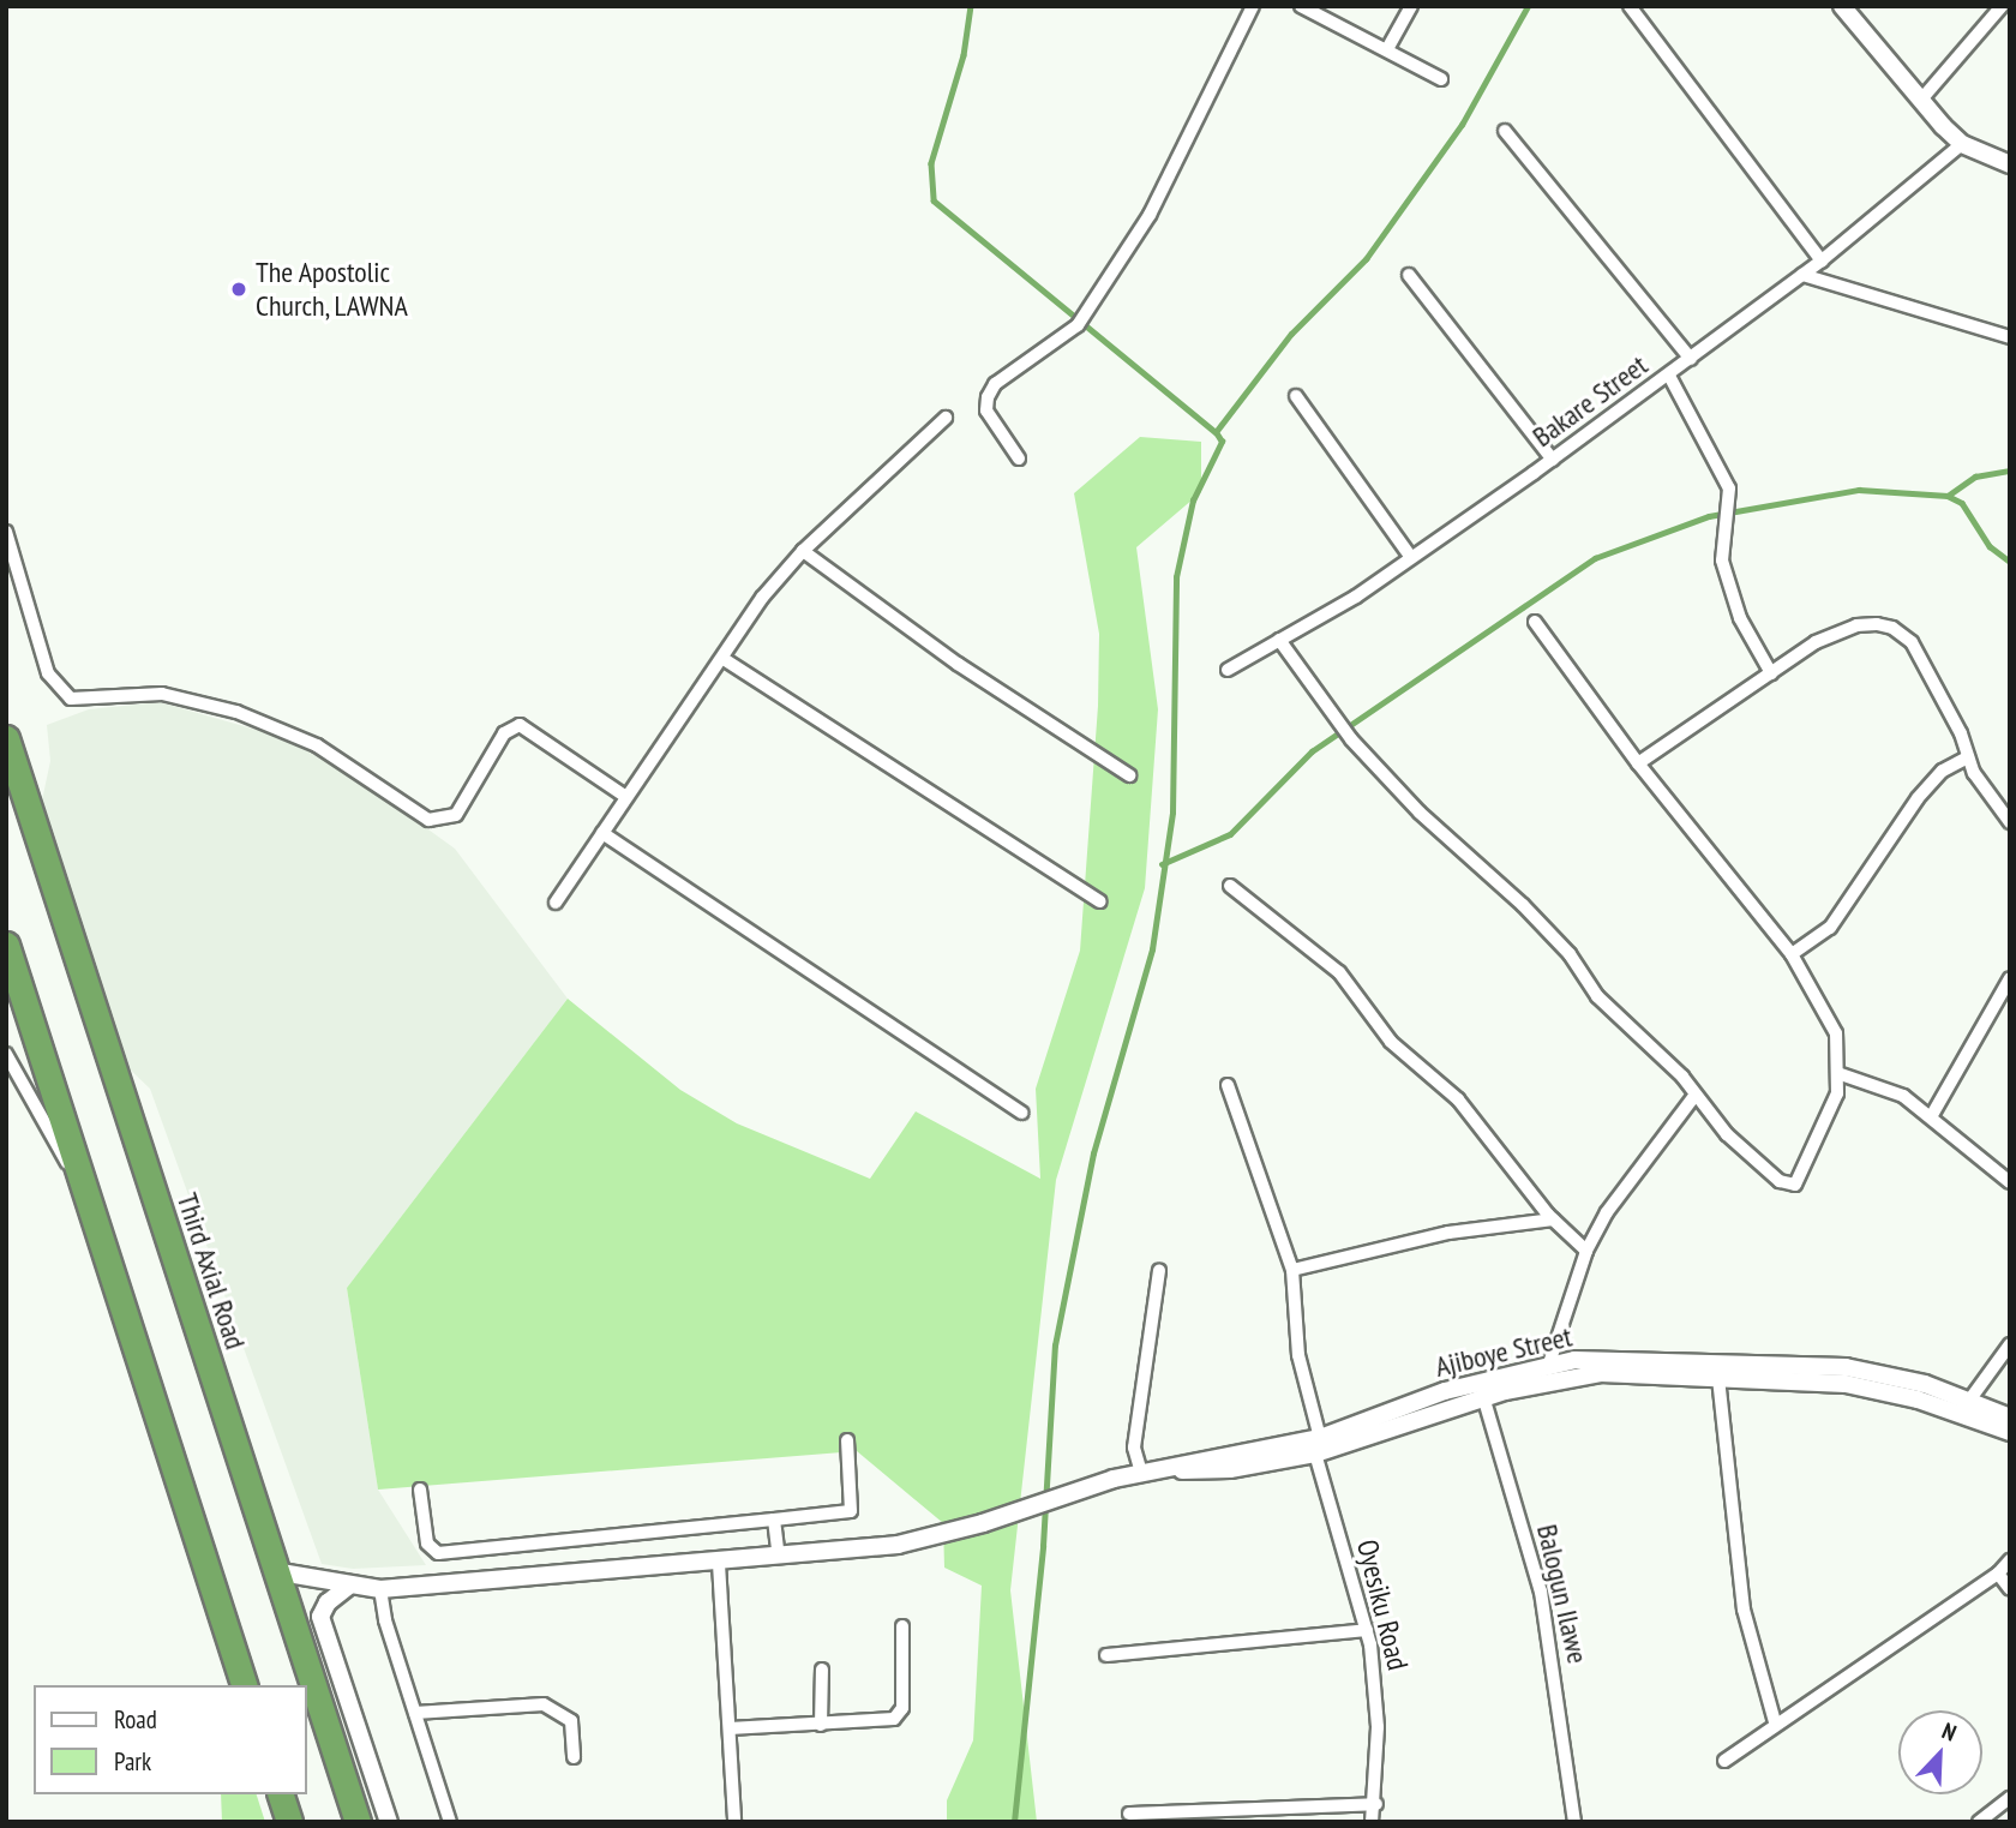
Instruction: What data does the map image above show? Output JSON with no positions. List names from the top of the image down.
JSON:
{
  "streets": {
    "highway": ["Third Axial Road"],
    "street": [
      "Bakare Street",
      "Ajiboye Street",
      "Balogun Ilawe",
      "Oyesiku Road"
    ]
  },
  "crossings": [
    ["Third Axial Road", "Ajiboye Street"],
    ["Ajiboye Street", "Balogun Ilawe"],
    ["Ajiboye Street", "Oyesiku Road"]
  ],
  "places": ["The Apostolic Church, LAWNA"],
  "legend": ["Road", "Park"],
  "north": "top right"
}
